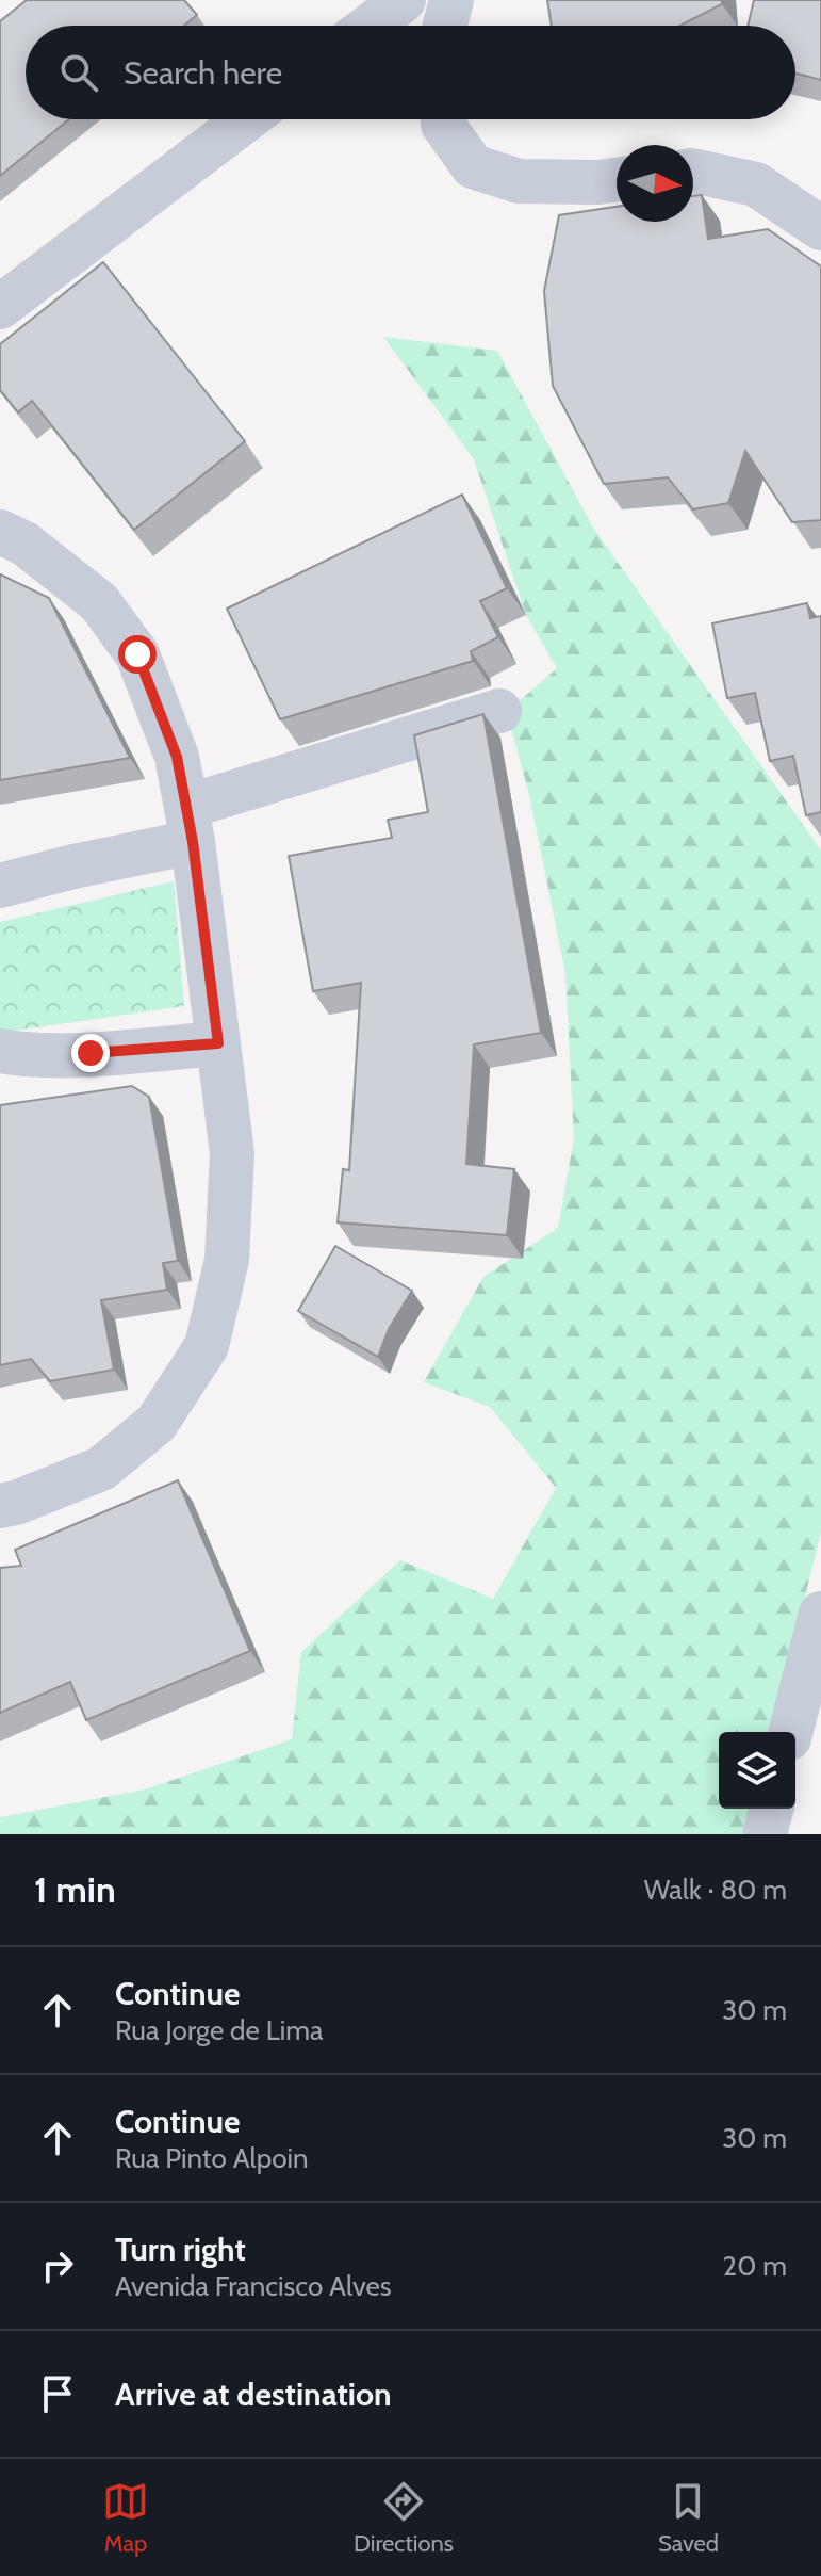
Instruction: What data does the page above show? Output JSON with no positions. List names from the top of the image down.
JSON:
{
  "north": "right",
  "page": {
    "search": "Search here",
    "heading": ["1 min", "Walk · 80 m"],
    "list": [
      ["Continue", "Rua Jorge de Lima", "30 m"],
      ["Continue", "Rua Pinto Alpoin", "30 m"],
      ["Turn right", "Avenida Francisco Alves", "20 m"],
      "Arrive at destination"
    ],
    "nav": ["Map", "Directions", "Saved"]
  }
}
